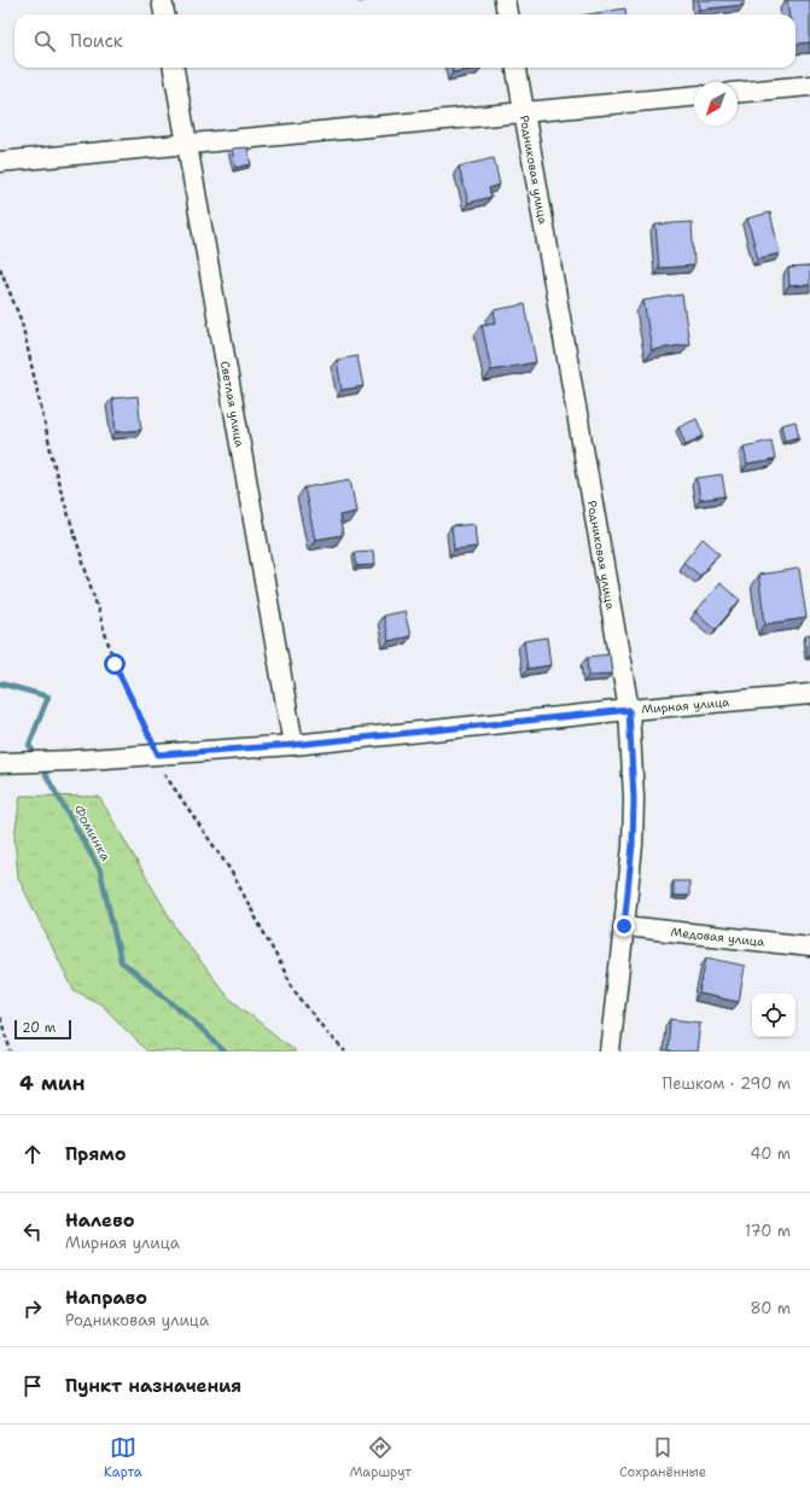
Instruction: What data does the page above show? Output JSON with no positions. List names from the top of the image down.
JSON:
{
  "streets": {
    "street": [
      "Родниковая улица",
      "Светлая улица",
      "Мирная улица",
      "Медовая улица"
    ]
  },
  "crossings": [
    ["Родниковая улица", "Мирная улица"],
    ["Родниковая улица", "Медовая улица"],
    ["Светлая улица", "Мирная улица"]
  ],
  "water": ["Фоминка"],
  "scale_bar": "20 m",
  "north": "bottom left",
  "page": {
    "search": "Поиск",
    "scale": "20 m",
    "heading": ["4 мин", "Пешком · 290 m"],
    "list": [
      ["Прямо", "40 m"],
      ["Налево", "Мирная улица", "170 m"],
      ["Направо", "Родниковая улица", "80 m"],
      "Пункт назначения"
    ],
    "nav": ["Карта", "Маршрут", "Сохранённые"]
  }
}
